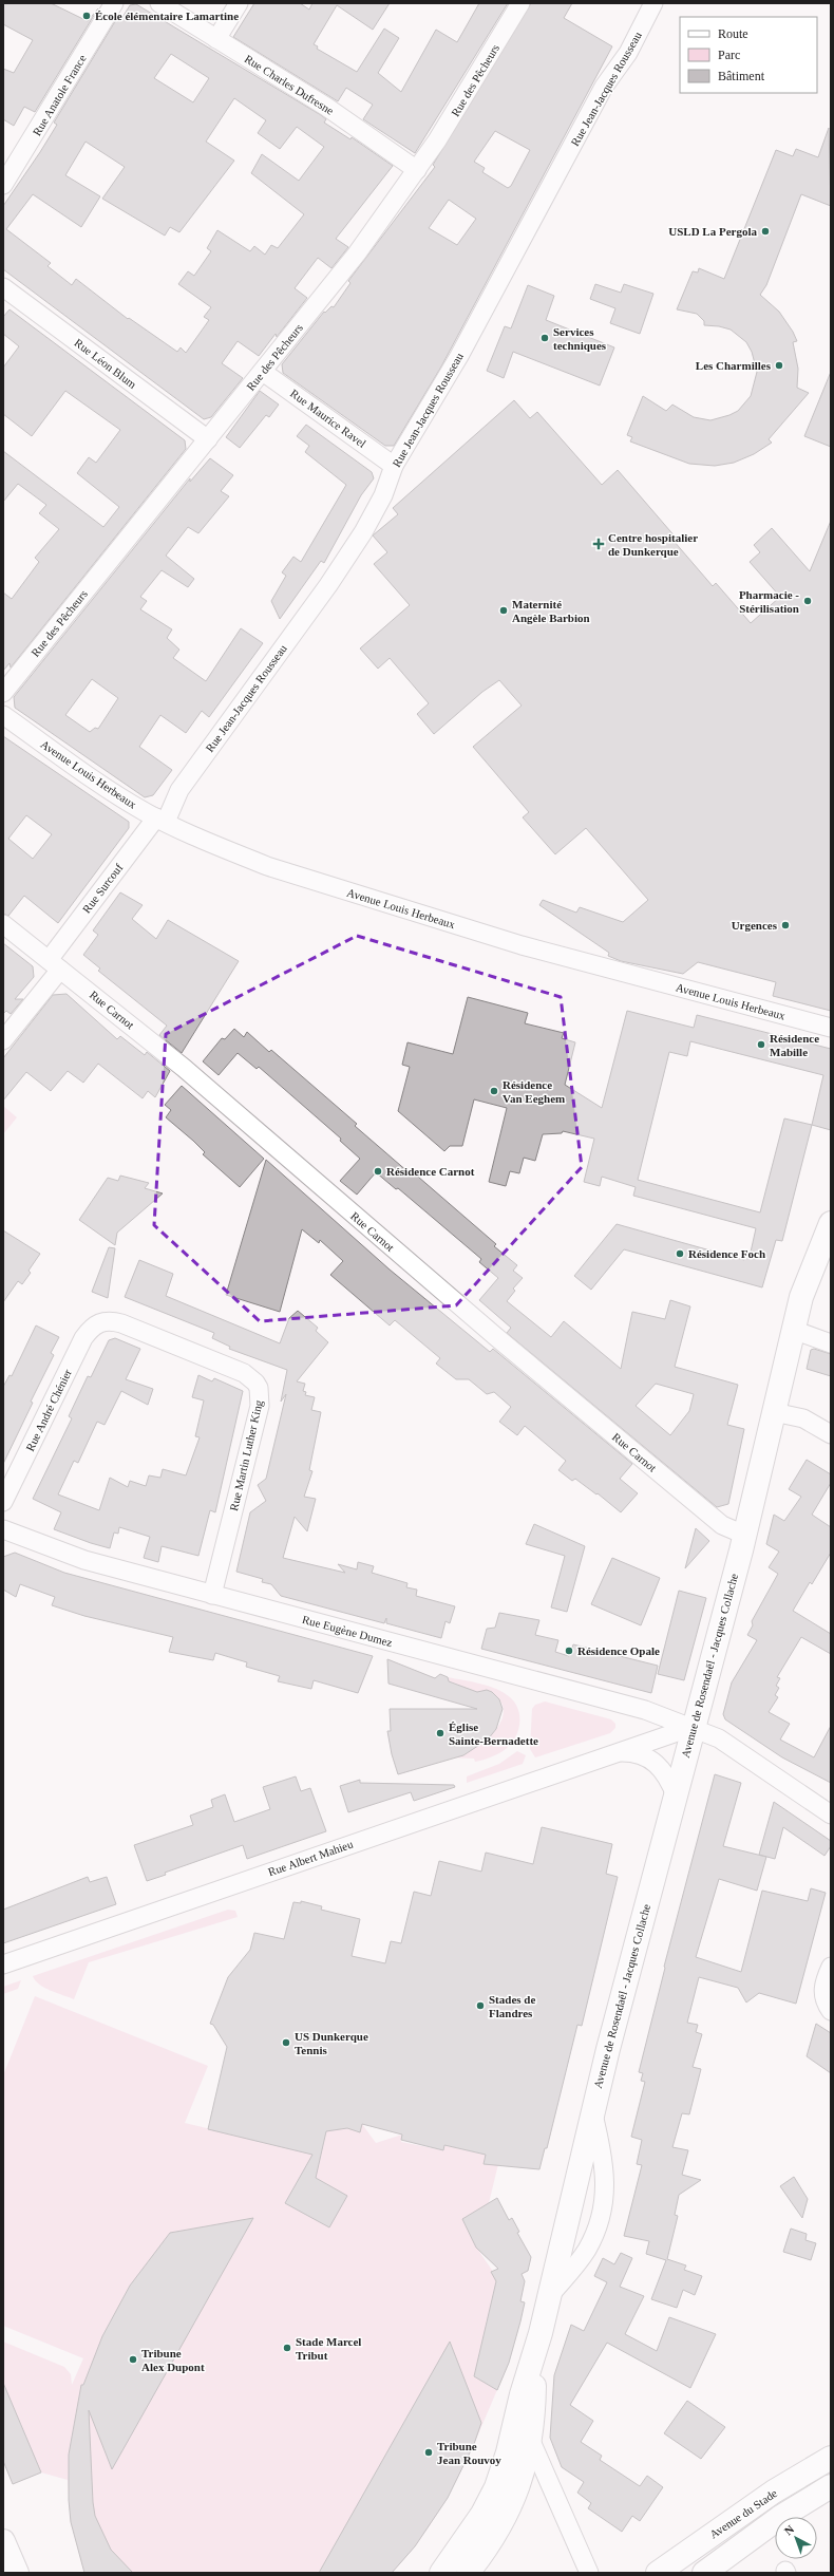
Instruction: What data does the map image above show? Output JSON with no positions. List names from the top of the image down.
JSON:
{
  "streets": {
    "street": [
      "Rue des Pêcheurs",
      "Rue Charles Dufresne",
      "Rue Jean-Jacques Rousseau",
      "Rue Anatole France",
      "Rue Léon Blum",
      "Rue Maurice Ravel",
      "Avenue Louis Herbeaux",
      "Rue Surcouf",
      "Rue Carnot",
      "Rue André Chénier",
      "Rue Martin Luther King",
      "Rue Eugène Dumez",
      "Avenue de Rosendaël - Jacques Collache",
      "Rue Albert Mahieu",
      "Avenue du Stade"
    ]
  },
  "crossings": [
    ["Rue des Pêcheurs", "Rue Charles Dufresne"],
    ["Rue des Pêcheurs", "Rue Léon Blum"],
    ["Rue des Pêcheurs", "Rue Maurice Ravel"],
    ["Rue Jean-Jacques Rousseau", "Rue Maurice Ravel"],
    ["Rue Jean-Jacques Rousseau", "Avenue Louis Herbeaux"],
    ["Rue Jean-Jacques Rousseau", "Rue Surcouf"],
    ["Avenue Louis Herbeaux", "Rue Surcouf"],
    ["Rue Surcouf", "Rue Carnot"],
    ["Rue Carnot", "Avenue de Rosendaël - Jacques Collache"],
    ["Rue André Chénier", "Rue Martin Luther King"],
    ["Rue Martin Luther King", "Rue Eugène Dumez"],
    ["Rue Eugène Dumez", "Avenue de Rosendaël - Jacques Collache"],
    ["Rue Eugène Dumez", "Rue Albert Mahieu"],
    ["Avenue de Rosendaël - Jacques Collache", "Rue Albert Mahieu"]
  ],
  "places": {
    "other": [
      "École élémentaire Lamartine",
      "USLD La Pergola",
      "Services techniques",
      "Les Charmilles",
      "Pharmacie - Stérilisation",
      "Maternité Angèle Barbion",
      "Urgences",
      "Résidence Mabille",
      "Résidence Van Eeghem",
      "Résidence Carnot",
      "Résidence Foch",
      "Résidence Opale",
      "Église Sainte-Bernadette",
      "Stades de Flandres",
      "US Dunkerque Tennis",
      "Stade Marcel Tribut",
      "Tribune Alex Dupont",
      "Tribune Jean Rouvoy"
    ],
    "health": ["Centre hospitalier de Dunkerque"]
  },
  "legend": ["Route", "Parc", "Bâtiment"],
  "north": "top left"
}
